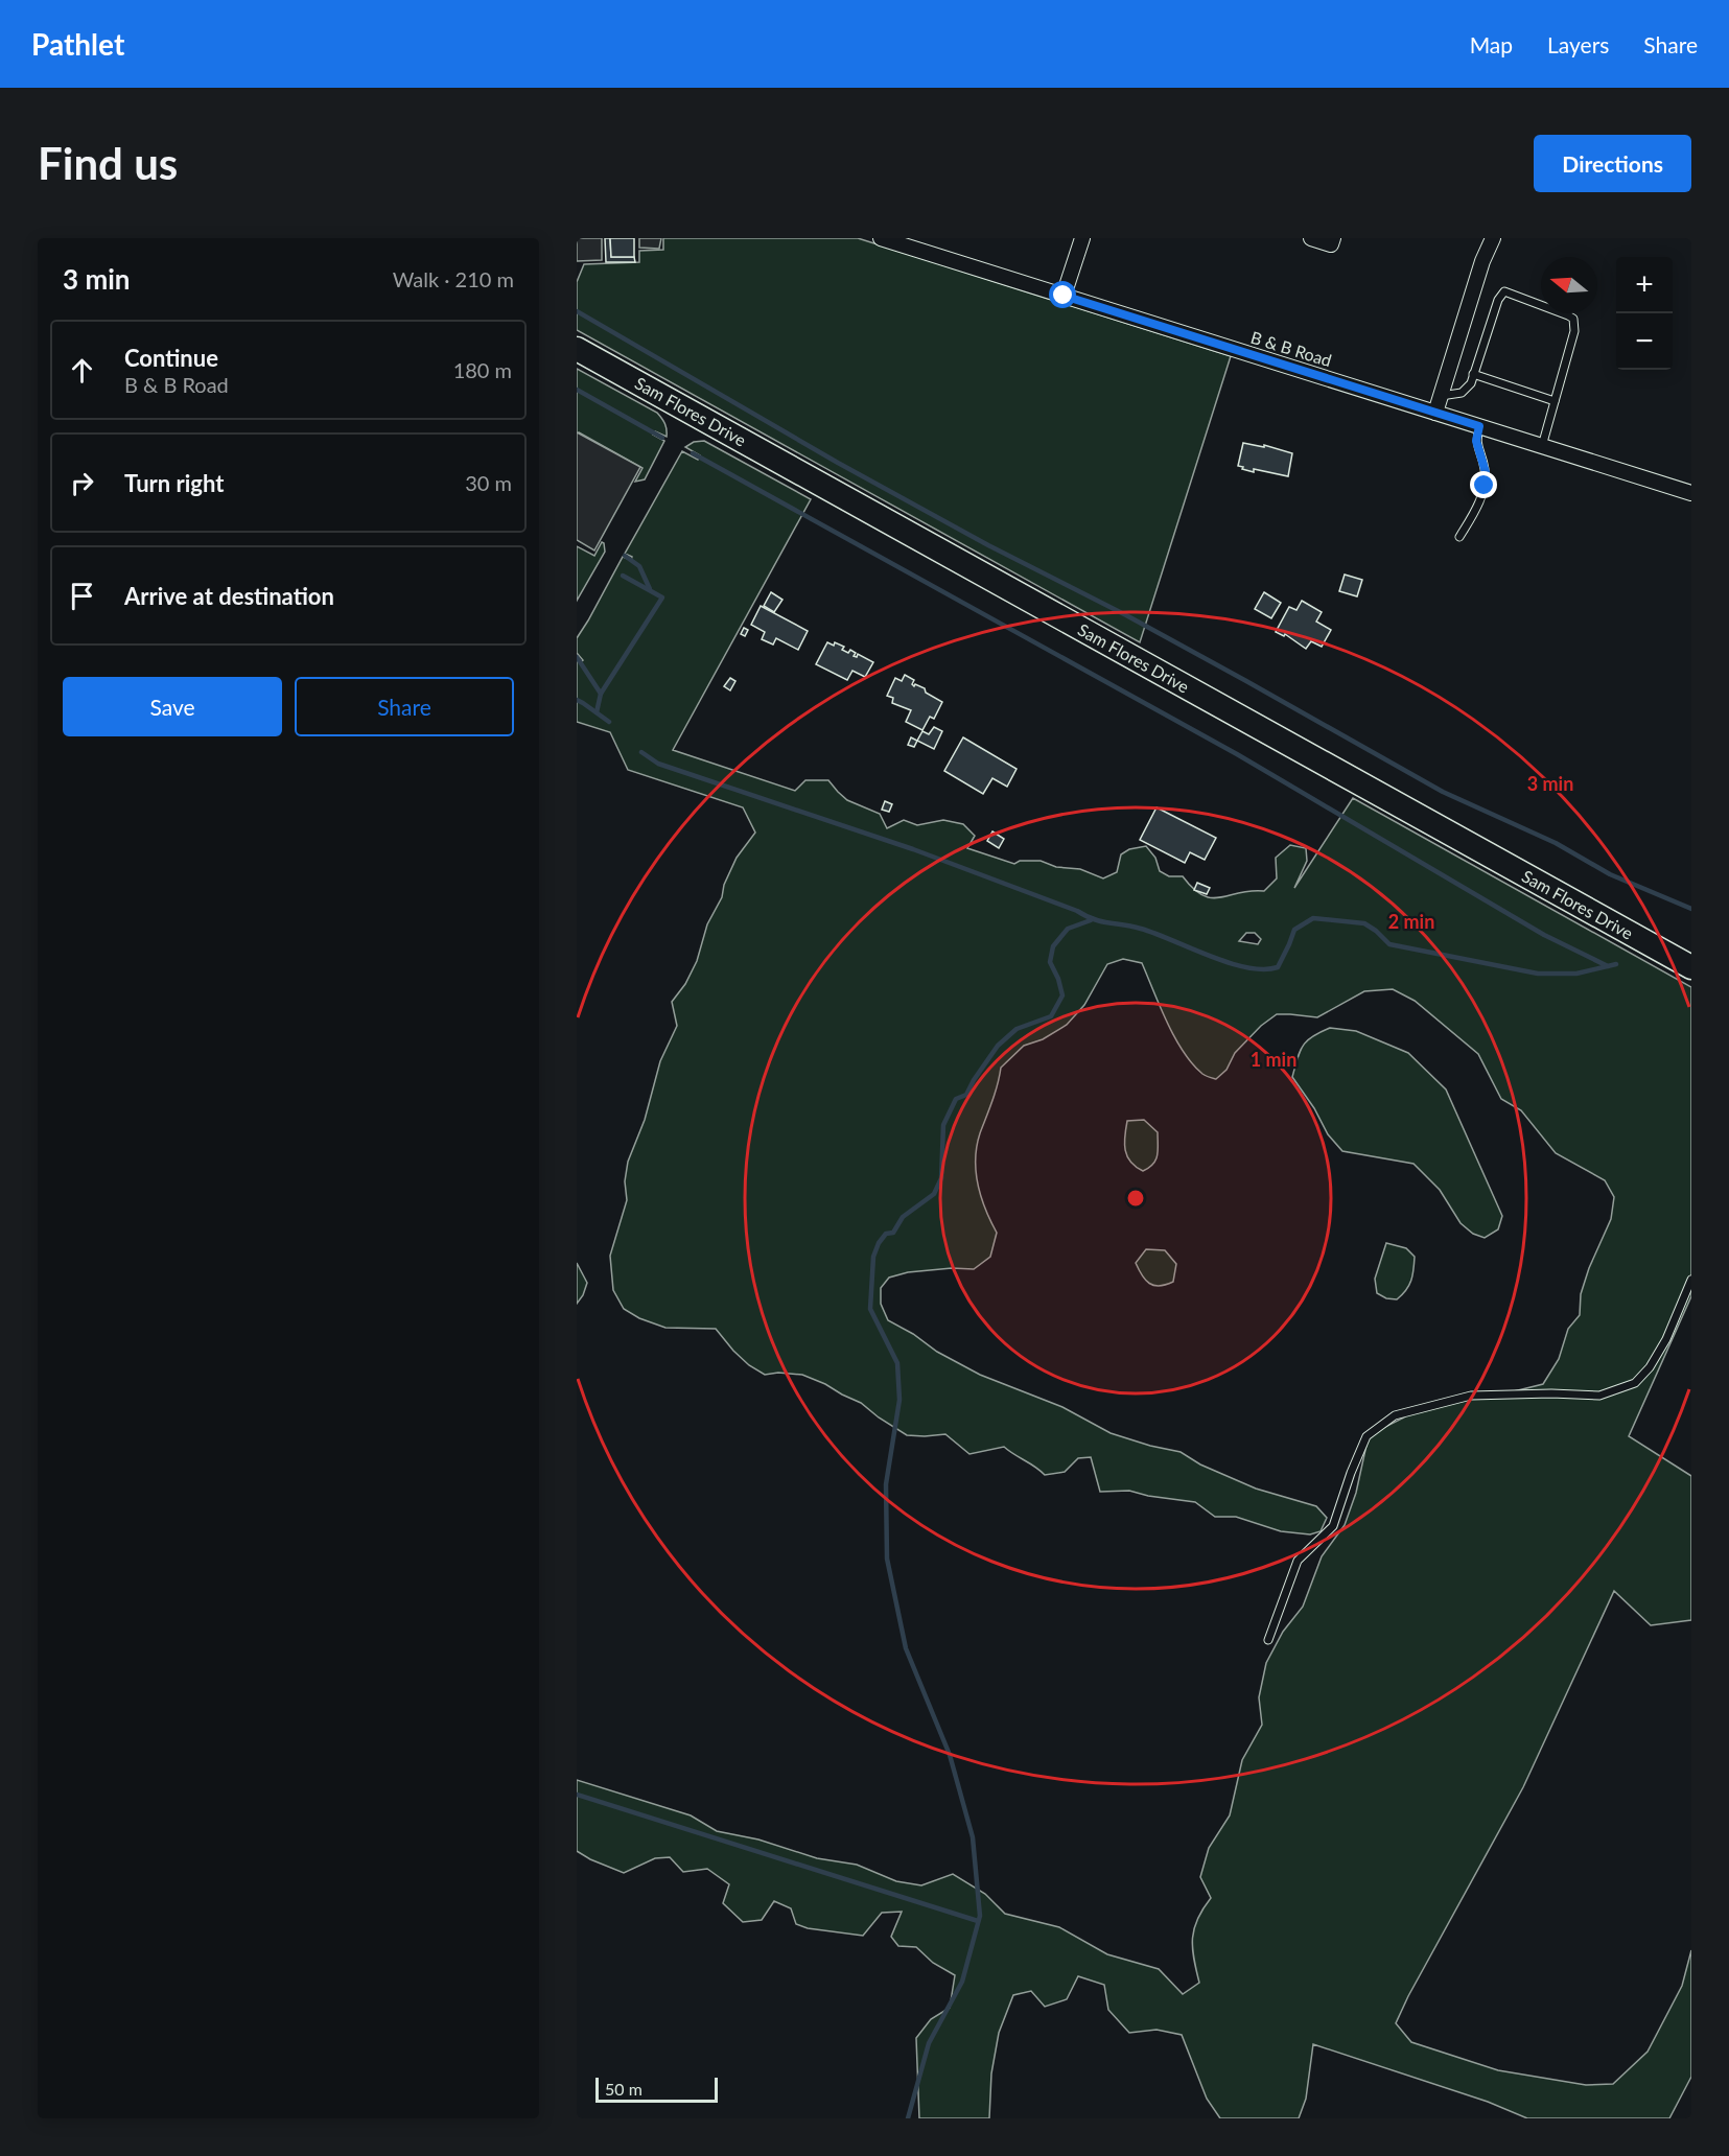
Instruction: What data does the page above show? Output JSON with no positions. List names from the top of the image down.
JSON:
{
  "streets": {
    "main road": ["Sam Flores Drive"],
    "street": ["B & B Road"]
  },
  "scale_bar": "50 m",
  "north": "left",
  "page": {
    "header": "Pathlet",
    "nav": ["Map", "Layers", "Share"],
    "buttons": [
      "Directions",
      ["Save", "Share"]
    ],
    "title": "Find us",
    "heading": ["3 min", "Walk · 210 m"],
    "map_buttons": ["+", "−"],
    "list": [
      ["Continue", "B & B Road", "180 m"],
      ["Turn right", "30 m"],
      "Arrive at destination"
    ],
    "scale": "50 m"
  },
  "rings": ["3 min", "2 min", "1 min"]
}
